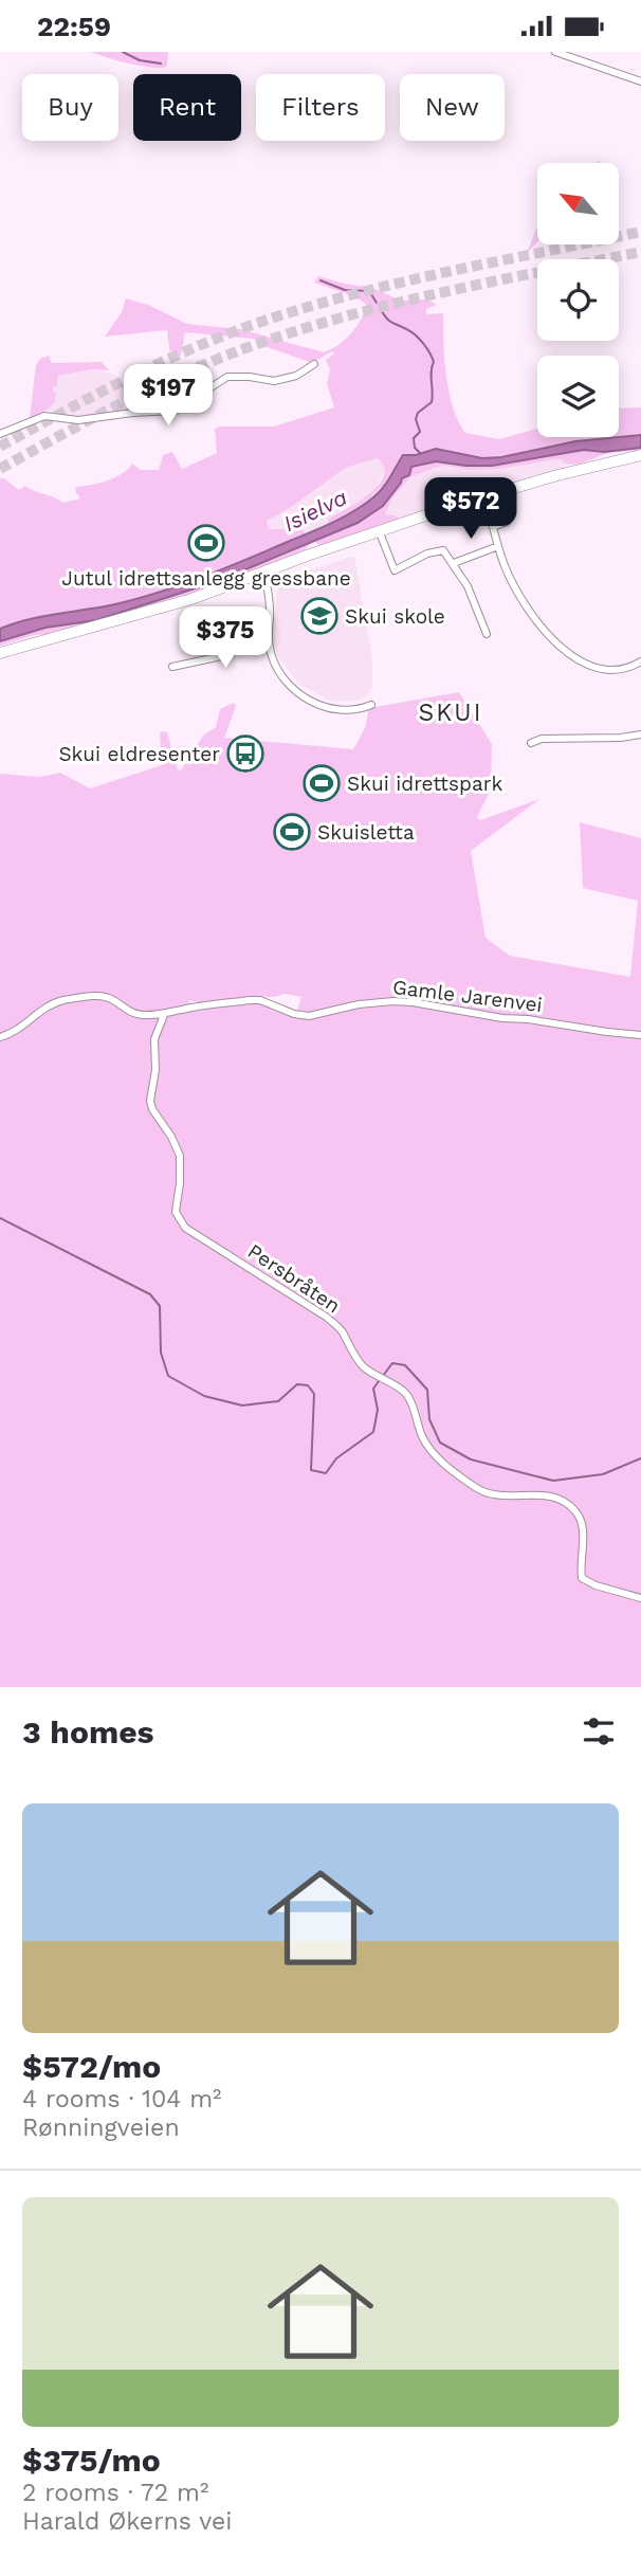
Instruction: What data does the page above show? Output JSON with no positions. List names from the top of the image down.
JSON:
{
  "streets": {
    "street": ["Gamle Jarenvei", "Persbråten"]
  },
  "crossings": [
    ["Gamle Jarenvei", "Persbråten"]
  ],
  "districts": ["SKUI"],
  "water": ["Isielva"],
  "places": {
    "sports": ["Jutul idrettsanlegg gressbane", "Skui idrettspark", "Skuisletta"],
    "school or university": ["Skui skole"],
    "bus stop": ["Skui eldresenter"]
  },
  "north": "top left",
  "page": {
    "status": "22:59",
    "chip": [
      "Buy",
      "Rent",
      "Filters",
      "New"
    ],
    "price": ["$197", "$572", "$375"],
    "heading": "3 homes",
    "list": [
      {
        "name": "$572/mo",
        "note": "4 rooms · 104 m² · Rønningveien"
      },
      {
        "name": "$375/mo",
        "note": "2 rooms · 72 m² · Harald Økerns vei"
      }
    ]
  }
}
